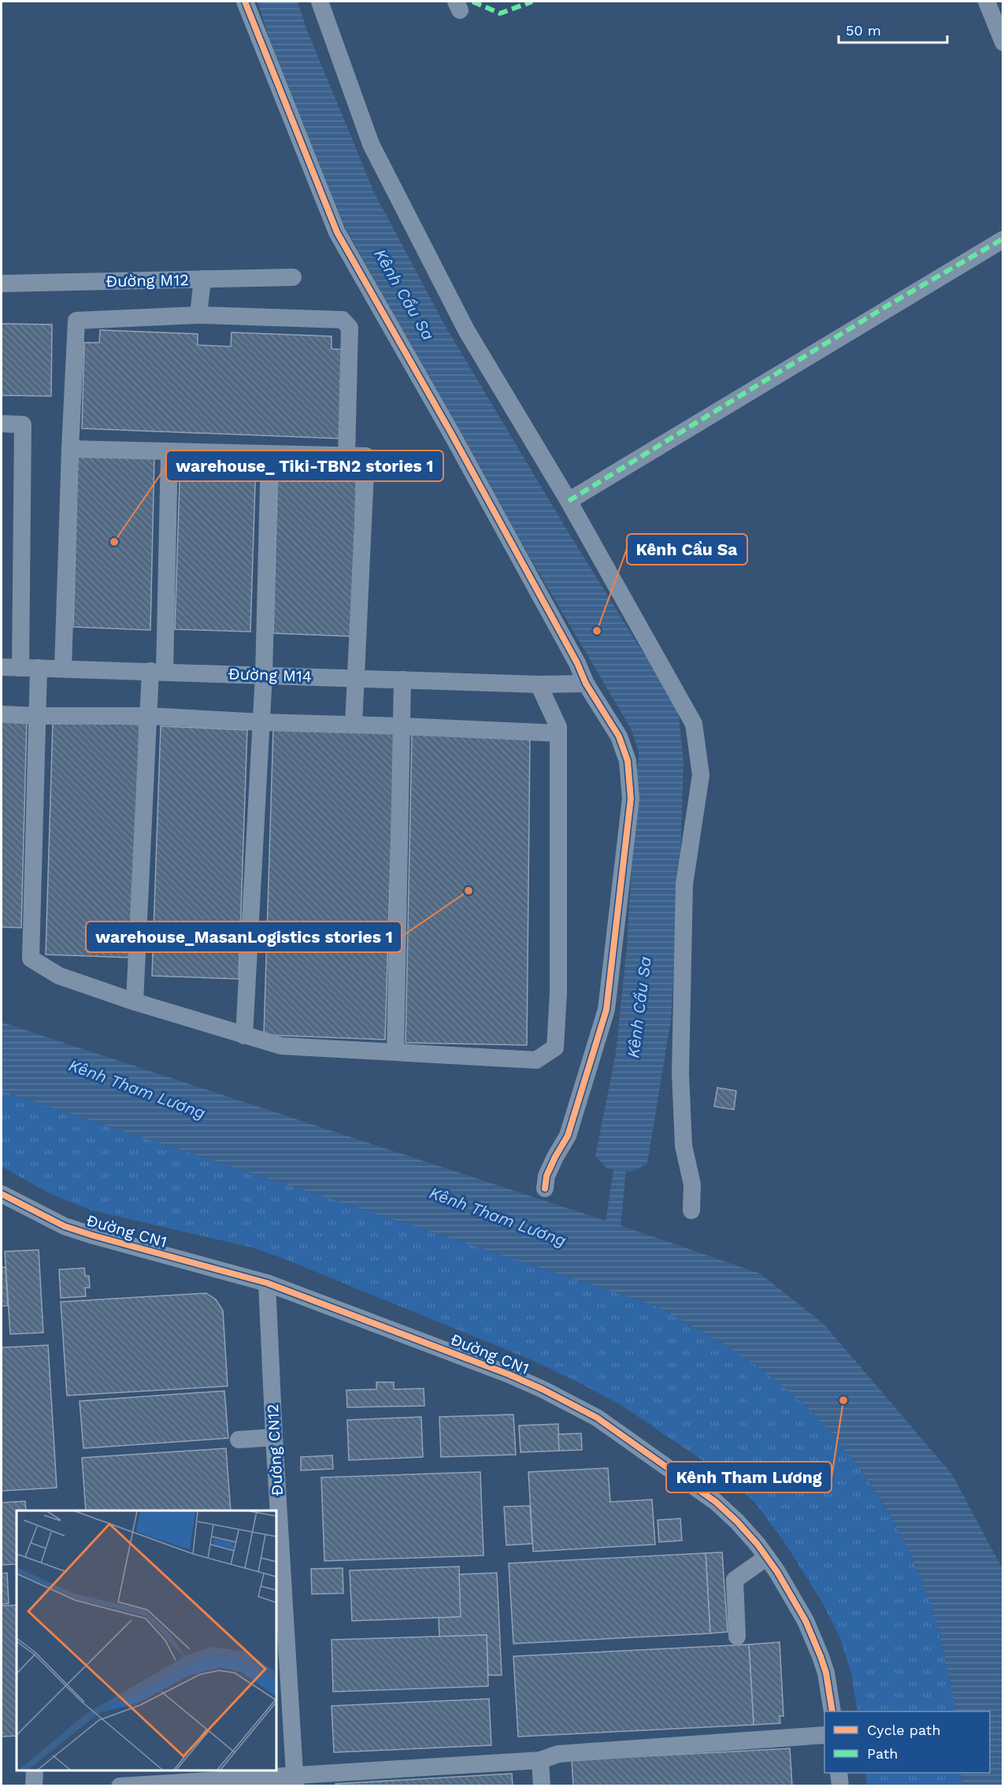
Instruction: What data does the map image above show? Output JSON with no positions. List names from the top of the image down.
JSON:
{
  "streets": {
    "street": [
      "Đường M12",
      "Đường M14",
      "Đường CN1",
      "Đường CN12"
    ]
  },
  "crossings": [
    ["Đường CN1", "Đường CN12"]
  ],
  "water": ["Kênh Cầu Sa", "Kênh Tham Lương"],
  "places": [
    "warehouse_ Tiki-TBN2 stories 1",
    "Kênh Cầu Sa",
    "warehouse_MasanLogistics stories 1",
    "Kênh Tham Lương"
  ],
  "legend": ["Cycle path", "Path"],
  "scale_bar": "50 m"
}
